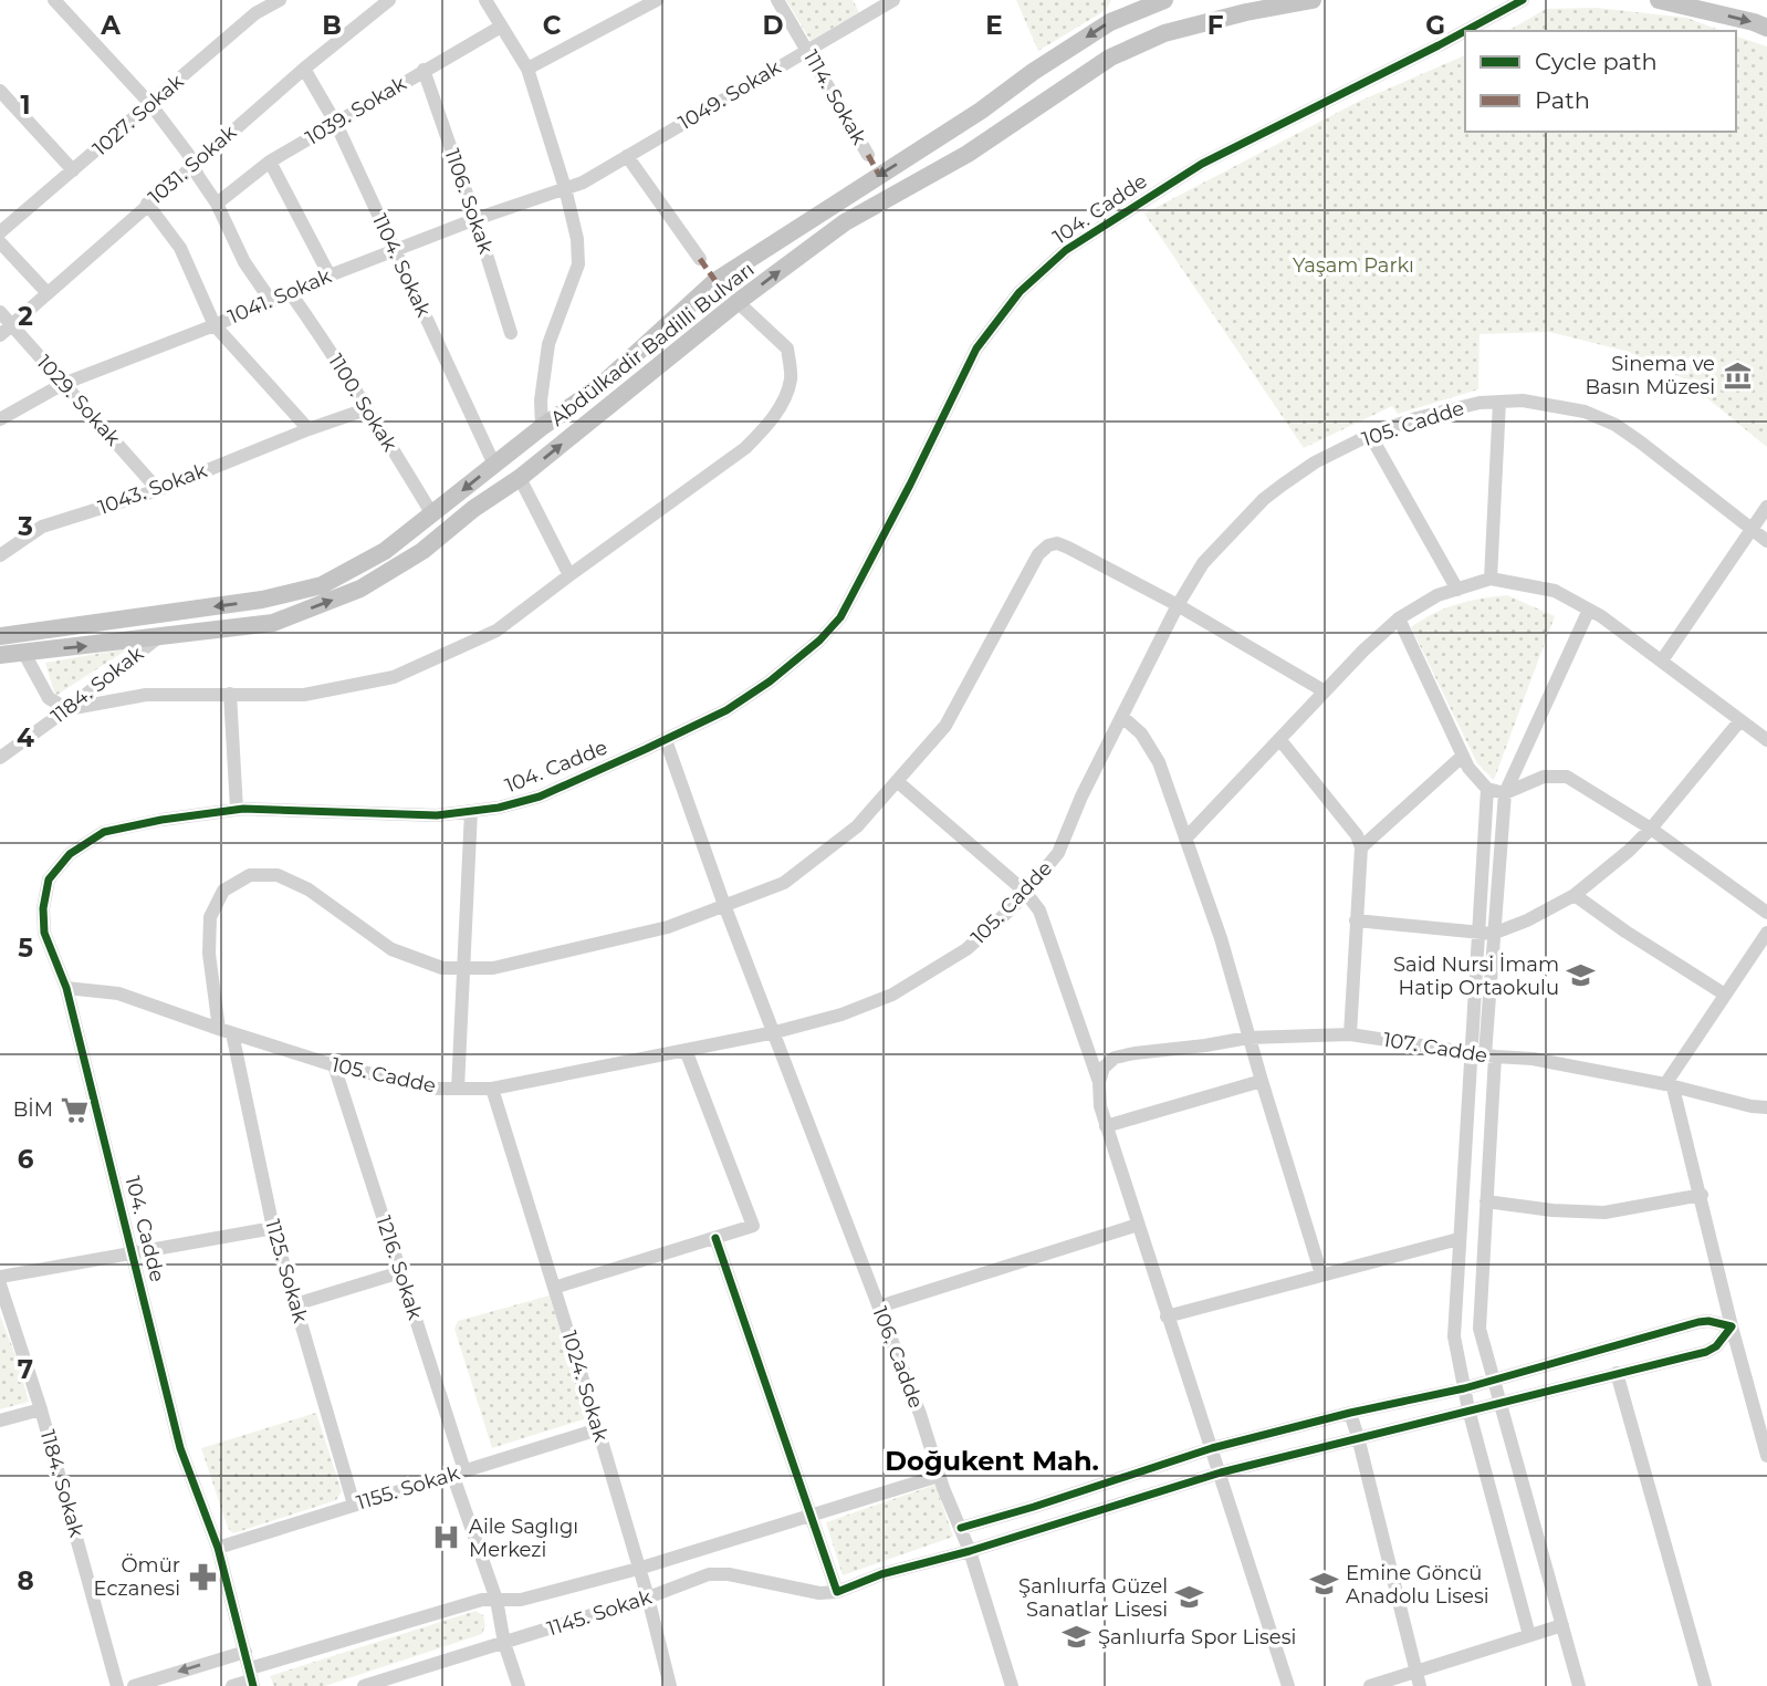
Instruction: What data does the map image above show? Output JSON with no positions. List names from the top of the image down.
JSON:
{
  "streets": {
    "main road": ["Abdülkadir Badilli Bulvarı"],
    "street": [
      "1049. Sokak",
      "1114. Sokak",
      "1039. Sokak",
      "1027. Sokak",
      "1031. Sokak",
      "1106. Sokak",
      "104. Cadde",
      "1104. Sokak",
      "1041. Sokak",
      "1029. Sokak",
      "1100. Sokak",
      "105. Cadde",
      "1043. Sokak",
      "1184. Sokak",
      "107. Cadde",
      "1216. Sokak",
      "1125. Sokak",
      "106. Cadde",
      "1024. Sokak",
      "1155. Sokak",
      "1145. Sokak"
    ]
  },
  "crossings": [
    ["1049. Sokak", "1114. Sokak"],
    ["1049. Sokak", "1041. Sokak"],
    ["1039. Sokak", "1106. Sokak"],
    ["1039. Sokak", "1104. Sokak"],
    ["1031. Sokak", "1104. Sokak"],
    ["1031. Sokak", "1029. Sokak"],
    ["1106. Sokak", "1041. Sokak"],
    ["104. Cadde", "105. Cadde"],
    ["104. Cadde", "106. Cadde"],
    ["104. Cadde", "1155. Sokak"],
    ["1104. Sokak", "1041. Sokak"],
    ["1104. Sokak", "Abdülkadir Badilli Bulvarı"],
    ["1041. Sokak", "1029. Sokak"],
    ["1041. Sokak", "1100. Sokak"],
    ["Abdülkadir Badilli Bulvarı", "1100. Sokak"],
    ["Abdülkadir Badilli Bulvarı", "1184. Sokak"],
    ["1029. Sokak", "1043. Sokak"],
    ["1100. Sokak", "1043. Sokak"],
    ["105. Cadde", "1216. Sokak"],
    ["105. Cadde", "1125. Sokak"],
    ["105. Cadde", "106. Cadde"],
    ["105. Cadde", "1024. Sokak"],
    ["1216. Sokak", "1155. Sokak"],
    ["1216. Sokak", "1145. Sokak"],
    ["1125. Sokak", "106. Cadde"],
    ["1125. Sokak", "1155. Sokak"],
    ["1024. Sokak", "1155. Sokak"],
    ["1024. Sokak", "1145. Sokak"]
  ],
  "districts": ["Doğukent Mah."],
  "parks": ["Yaşam Parkı"],
  "places": {
    "museum": ["Sinema ve Basın Müzesi"],
    "school or university": [
      "Said Nursi İmam Hatip Ortaokulu",
      "Emine Göncü Anadolu Lisesi",
      "Şanlıurfa Güzel Sanatlar Lisesi",
      "Şanlıurfa Spor Lisesi"
    ],
    "supermarket": ["BİM"],
    "hospital": ["Aile Saglıgı Merkezi"],
    "pharmacy": ["Ömür Eczanesi"]
  },
  "legend": ["Cycle path", "Path"],
  "grid": {
    "columns": [
      "A",
      "B",
      "C",
      "D",
      "E",
      "F",
      "G"
    ],
    "rows": [
      "1",
      "2",
      "3",
      "4",
      "5",
      "6",
      "7",
      "8"
    ]
  }
}
